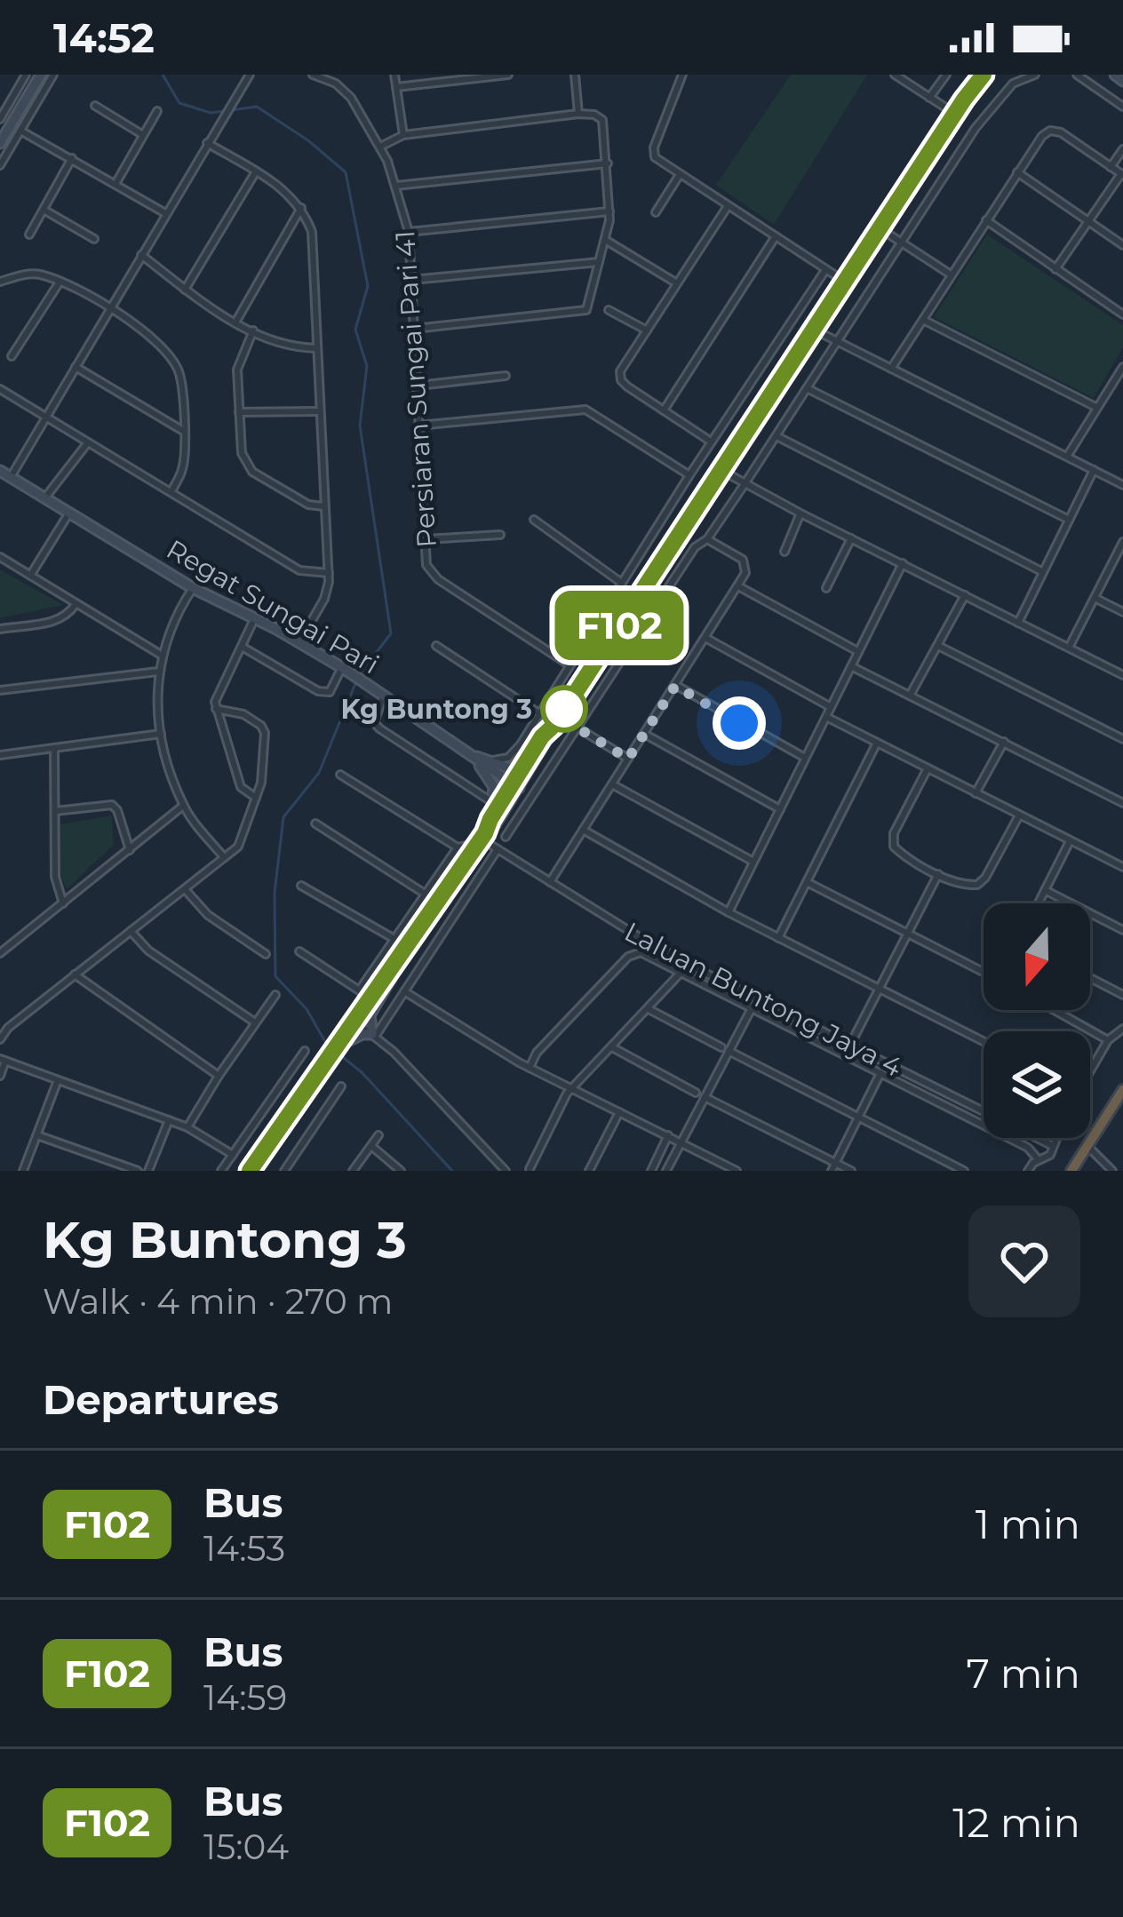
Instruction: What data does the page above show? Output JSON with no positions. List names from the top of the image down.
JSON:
{
  "streets": {
    "main road": ["Regat Sungai Pari"],
    "street": ["Persiaran Sungai Pari 41", "Laluan Buntong Jaya 4"]
  },
  "places": ["Kg Buntong 3"],
  "lines": ["bus line F102"],
  "north": "bottom",
  "page": {
    "status": "14:52",
    "on_map": "F102",
    "heading": [
      ["Kg Buntong 3", "Walk · 4 min · 270 m"],
      "Departures"
    ],
    "list": [
      {
        "mark": "F102",
        "name": "Bus",
        "note": "14:53",
        "value": "1 min"
      },
      {
        "mark": "F102",
        "name": "Bus",
        "note": "14:59",
        "value": "7 min"
      },
      {
        "mark": "F102",
        "name": "Bus",
        "note": "15:04",
        "value": "12 min"
      }
    ]
  }
}
